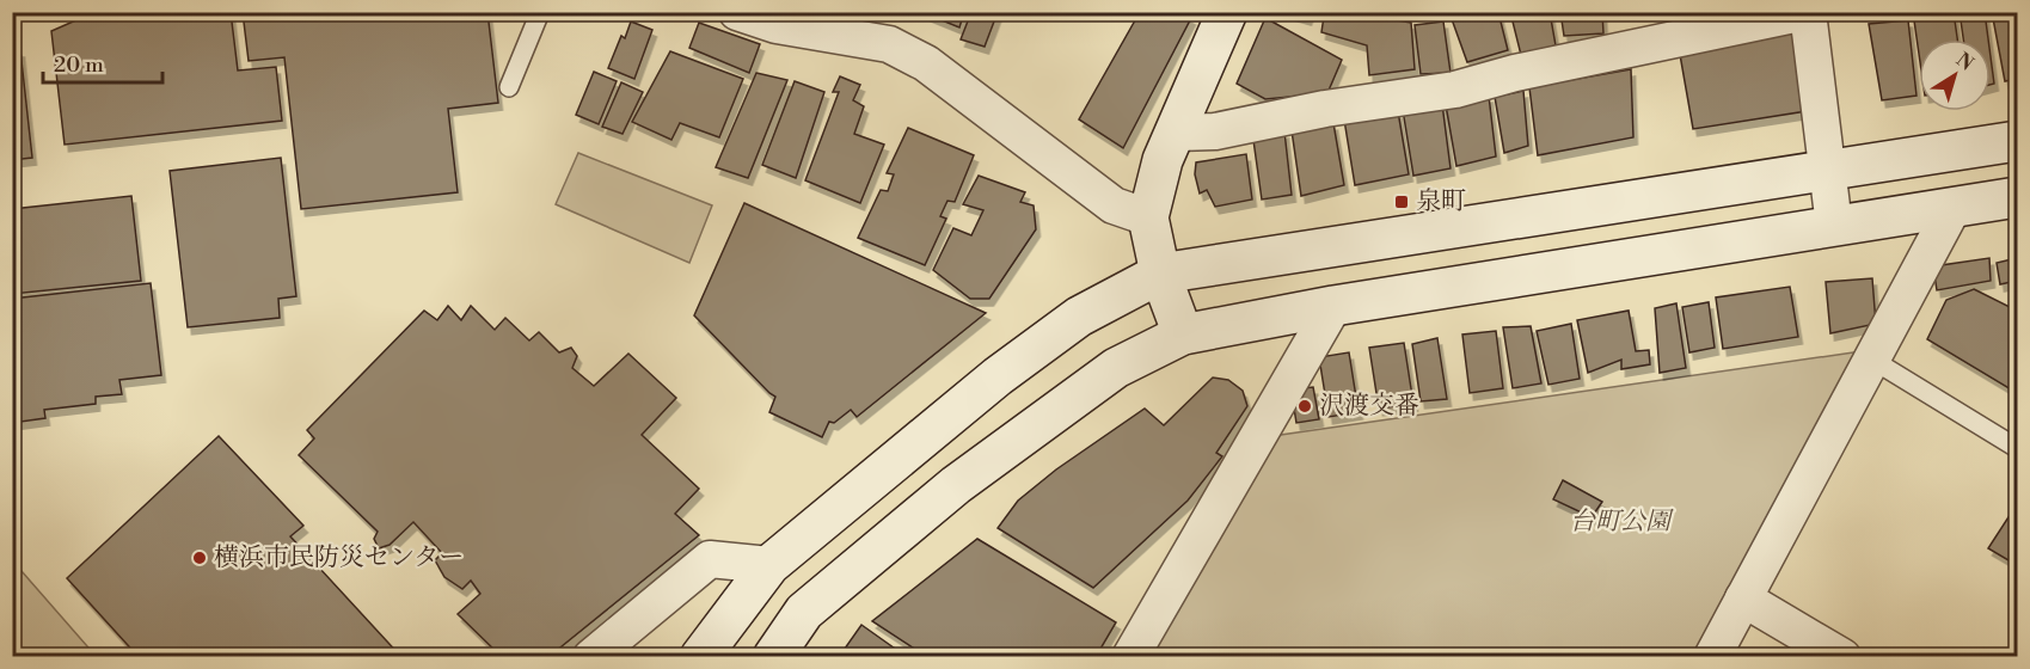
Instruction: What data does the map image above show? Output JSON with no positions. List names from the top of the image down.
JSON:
{
  "parks": ["台町公園"],
  "places": {
    "transit": ["泉町"],
    "other": ["沢渡交番", "横浜市民防災センター"]
  },
  "scale_bar": "20 m",
  "north": "top right"
}
